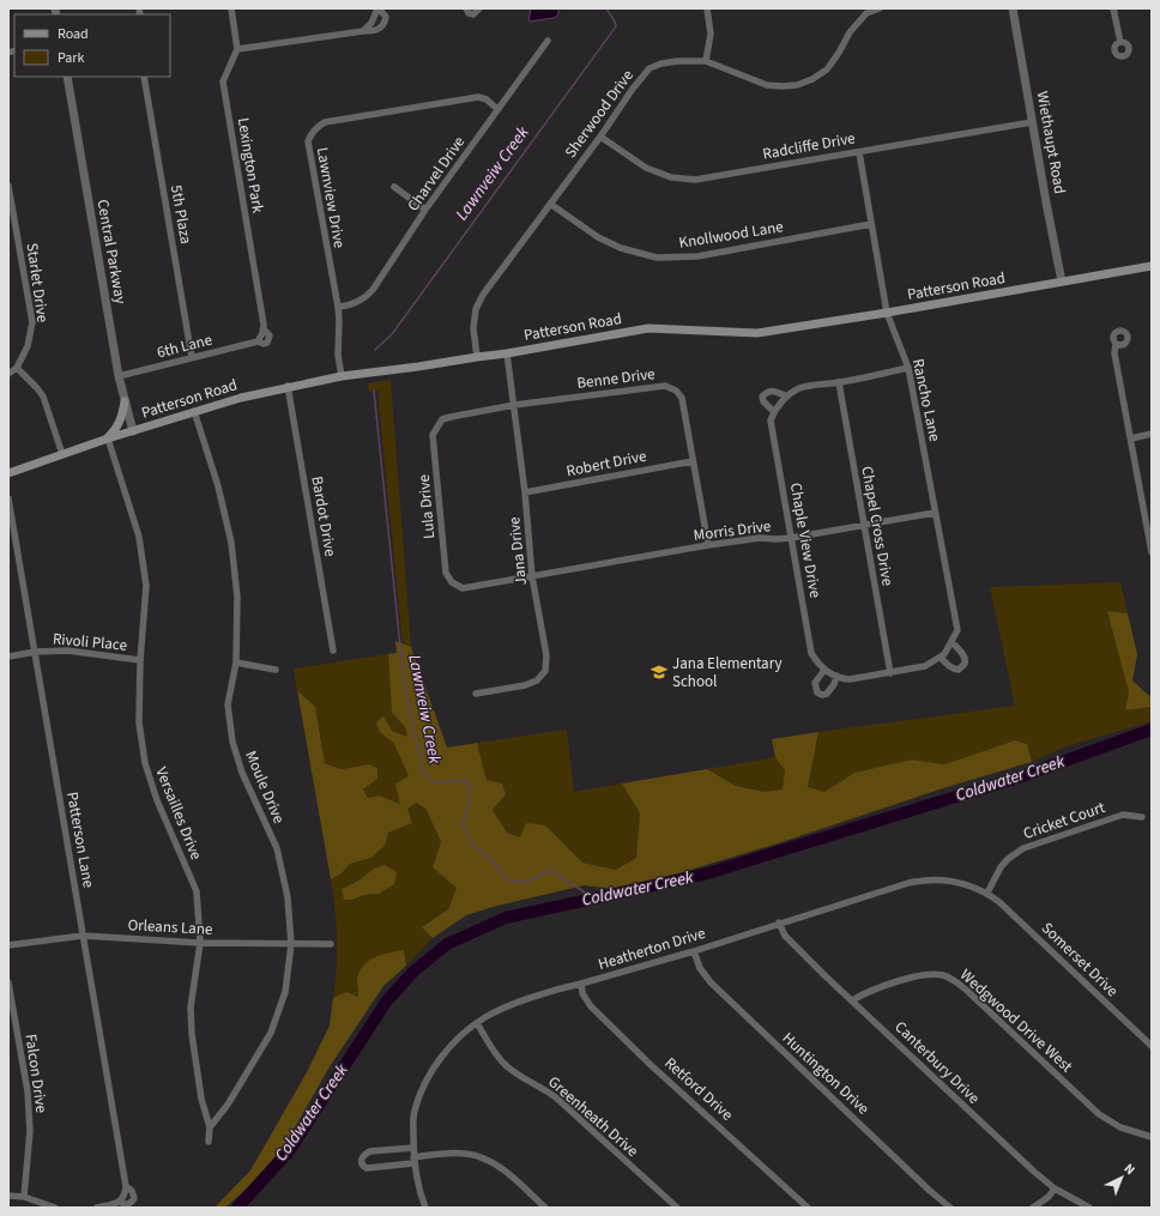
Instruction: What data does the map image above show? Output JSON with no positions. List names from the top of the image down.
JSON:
{
  "streets": {
    "main road": ["Patterson Road"],
    "street": [
      "Sherwood Drive",
      "Wiethaupt Road",
      "Radcliffe Drive",
      "Lexington Park",
      "Charvel Drive",
      "Lawnview Drive",
      "5th Plaza",
      "Knollwood Lane",
      "Central Parkway",
      "Starlet Drive",
      "6th Lane",
      "Benne Drive",
      "Rancho Lane",
      "Robert Drive",
      "Lula Drive",
      "Bardot Drive",
      "Chapel Cross Drive",
      "Morris Drive",
      "Chaple View Drive",
      "Jana Drive",
      "Rivoli Place",
      "Moule Drive",
      "Versailles Drive",
      "Cricket Court",
      "Patterson Lane",
      "Orleans Lane",
      "Heatherton Drive",
      "Somerset Drive",
      "Wedgwood Drive West",
      "Canterbury Drive",
      "Falcon Drive",
      "Huntington Drive",
      "Retford Drive",
      "Greenheath Drive"
    ]
  },
  "crossings": [
    ["Sherwood Drive", "Radcliffe Drive"],
    ["Sherwood Drive", "Knollwood Lane"],
    ["Sherwood Drive", "Patterson Road"],
    ["Wiethaupt Road", "Radcliffe Drive"],
    ["Wiethaupt Road", "Patterson Road"],
    ["Radcliffe Drive", "Rancho Lane"],
    ["Lexington Park", "6th Lane"],
    ["Charvel Drive", "Lawnview Drive"],
    ["Lawnview Drive", "Patterson Road"],
    ["5th Plaza", "6th Lane"],
    ["Knollwood Lane", "Rancho Lane"],
    ["Central Parkway", "Patterson Road"],
    ["Central Parkway", "6th Lane"],
    ["Patterson Road", "Rancho Lane"],
    ["Patterson Road", "Bardot Drive"],
    ["Patterson Road", "Jana Drive"],
    ["Patterson Road", "Moule Drive"],
    ["Patterson Road", "Versailles Drive"],
    ["Benne Drive", "Robert Drive"],
    ["Benne Drive", "Lula Drive"],
    ["Benne Drive", "Morris Drive"],
    ["Benne Drive", "Jana Drive"],
    ["Rancho Lane", "Morris Drive"],
    ["Rancho Lane", "Chaple View Drive"],
    ["Robert Drive", "Jana Drive"],
    ["Lula Drive", "Morris Drive"],
    ["Lula Drive", "Jana Drive"],
    ["Chapel Cross Drive", "Morris Drive"],
    ["Chapel Cross Drive", "Chaple View Drive"],
    ["Morris Drive", "Chaple View Drive"],
    ["Morris Drive", "Jana Drive"],
    ["Rivoli Place", "Versailles Drive"],
    ["Rivoli Place", "Patterson Lane"],
    ["Moule Drive", "Versailles Drive"],
    ["Moule Drive", "Orleans Lane"],
    ["Versailles Drive", "Orleans Lane"],
    ["Cricket Court", "Heatherton Drive"],
    ["Cricket Court", "Somerset Drive"],
    ["Patterson Lane", "Orleans Lane"],
    ["Heatherton Drive", "Somerset Drive"],
    ["Heatherton Drive", "Canterbury Drive"],
    ["Heatherton Drive", "Huntington Drive"],
    ["Heatherton Drive", "Retford Drive"],
    ["Heatherton Drive", "Greenheath Drive"],
    ["Wedgwood Drive West", "Canterbury Drive"]
  ],
  "water": ["Lawnveiw Creek", "Coldwater Creek"],
  "places": {
    "school or university": ["Jana Elementary School"]
  },
  "legend": ["Road", "Park"],
  "north": "top right"
}
